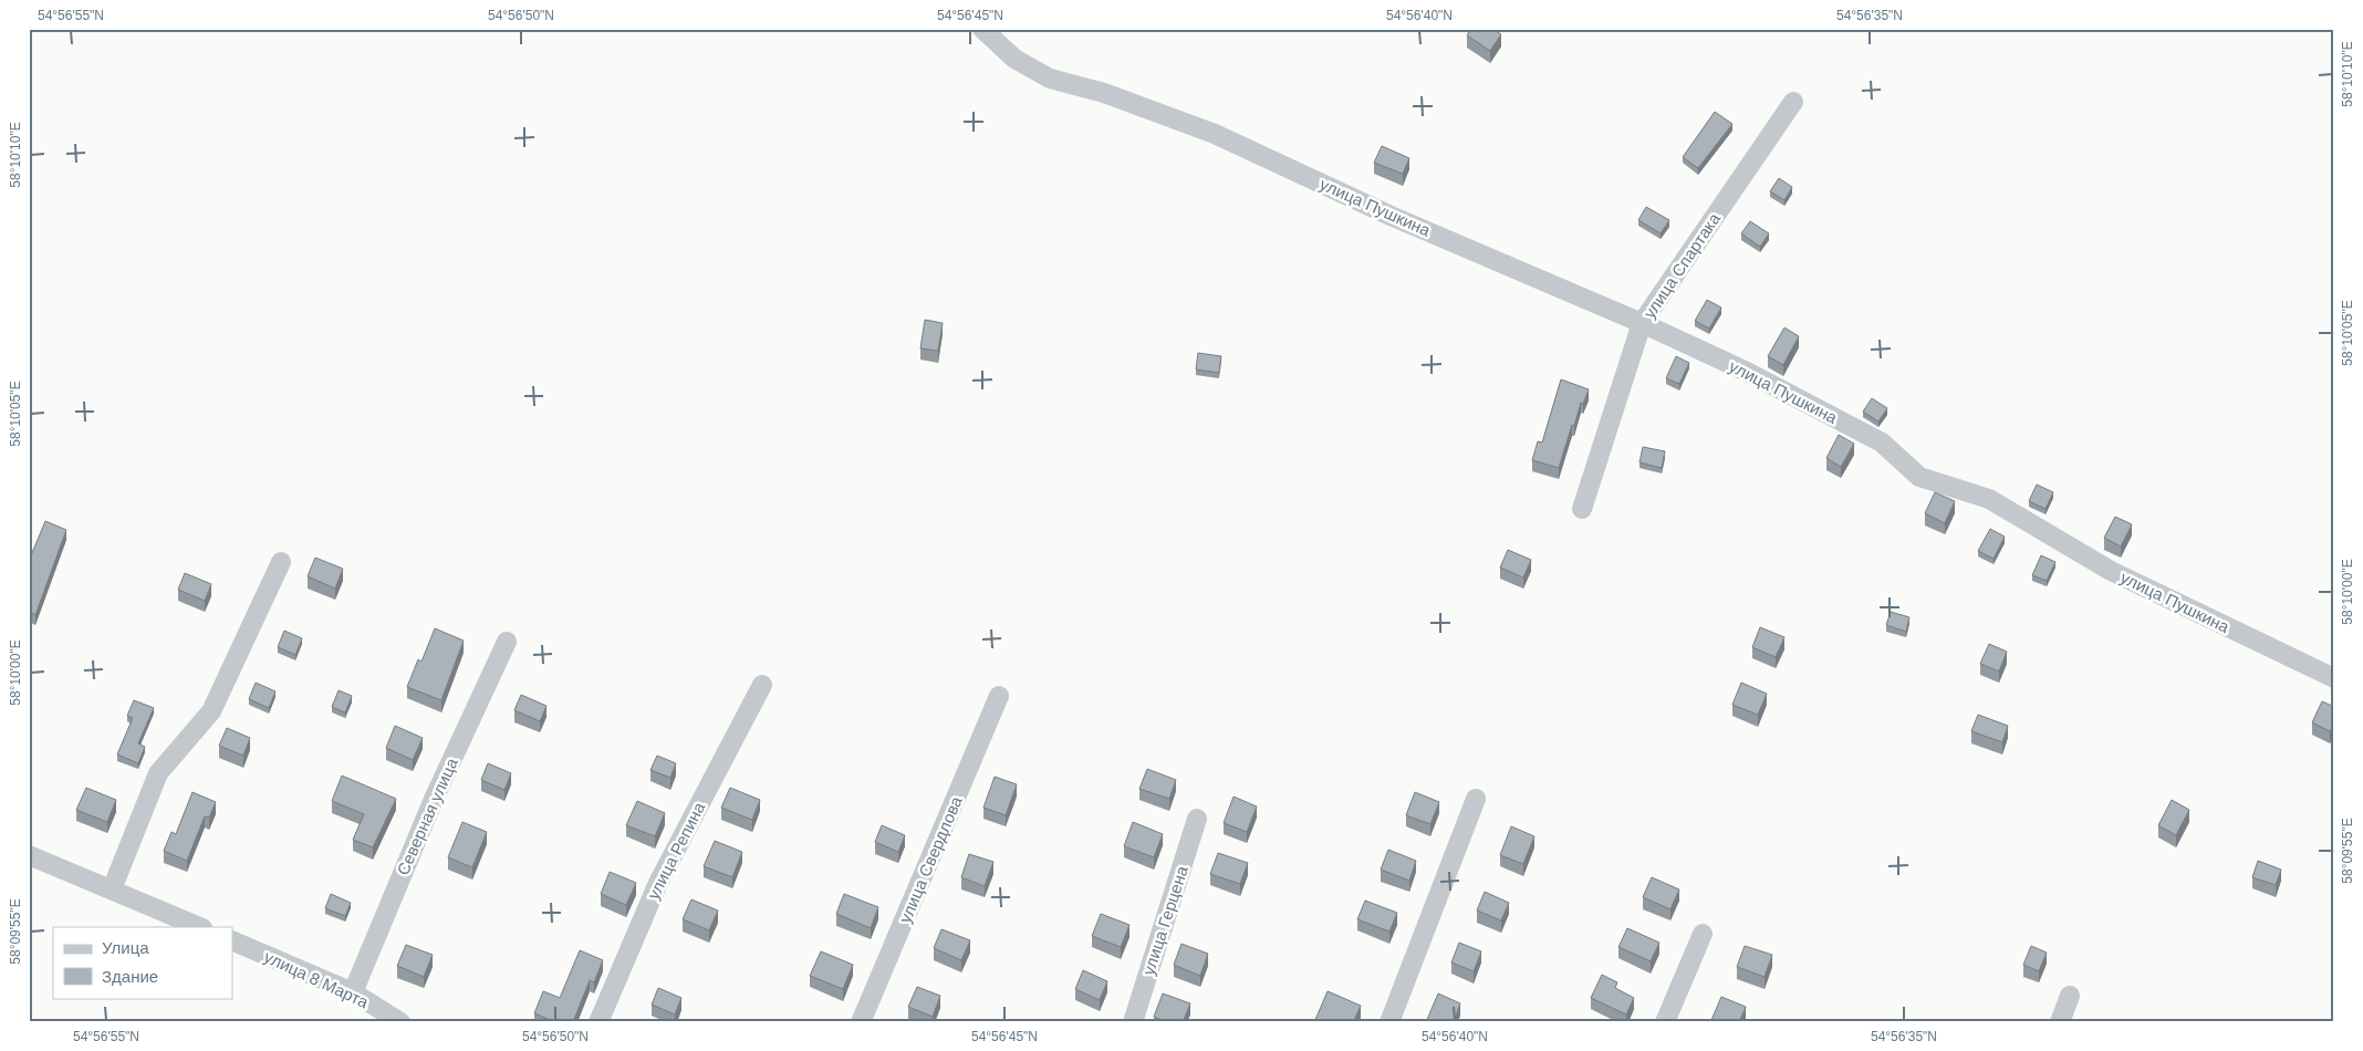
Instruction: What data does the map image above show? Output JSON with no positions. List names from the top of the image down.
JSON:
{
  "streets": {
    "street": [
      "улица Пушкина",
      "улица Спартака",
      "Северная улица",
      "улица Репина",
      "улица Свердлова",
      "улица Герцена",
      "улица 8 Марта"
    ]
  },
  "crossings": [
    ["улица Пушкина", "улица Спартака"],
    ["Северная улица", "улица 8 Марта"]
  ],
  "legend": ["Улица", "Здание"],
  "coordinates": [
    "54°56'55\"N",
    "54°56'50\"N",
    "54°56'45\"N",
    "54°56'40\"N",
    "54°56'35\"N",
    "58°10'10\"E",
    "58°10'05\"E",
    "58°10'00\"E",
    "58°09'55\"E"
  ]
}
